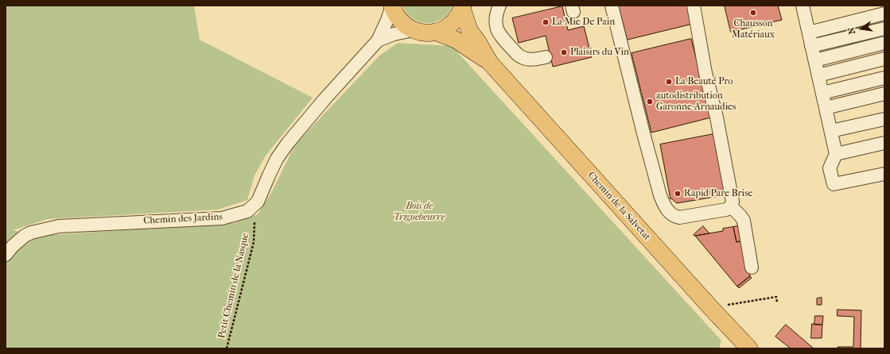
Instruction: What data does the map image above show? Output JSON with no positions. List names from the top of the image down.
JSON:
{
  "streets": {
    "main road": ["Chemin de la Salvetat"],
    "street": ["Chemin des Jardins"],
    "path": ["Petit Chemin de la Nasque"]
  },
  "crossings": [
    ["Chemin des Jardins", "Petit Chemin de la Nasque"]
  ],
  "parks": ["Bois de Triguebeurre"],
  "places": [
    "Chausson Matériaux",
    "La Mie De Pain",
    "Plaisirs du Vin",
    "La Beauté Pro",
    "autodistribution Garonne-Arnaudies",
    "Rapid Pare Brise"
  ],
  "north": "left"
}
